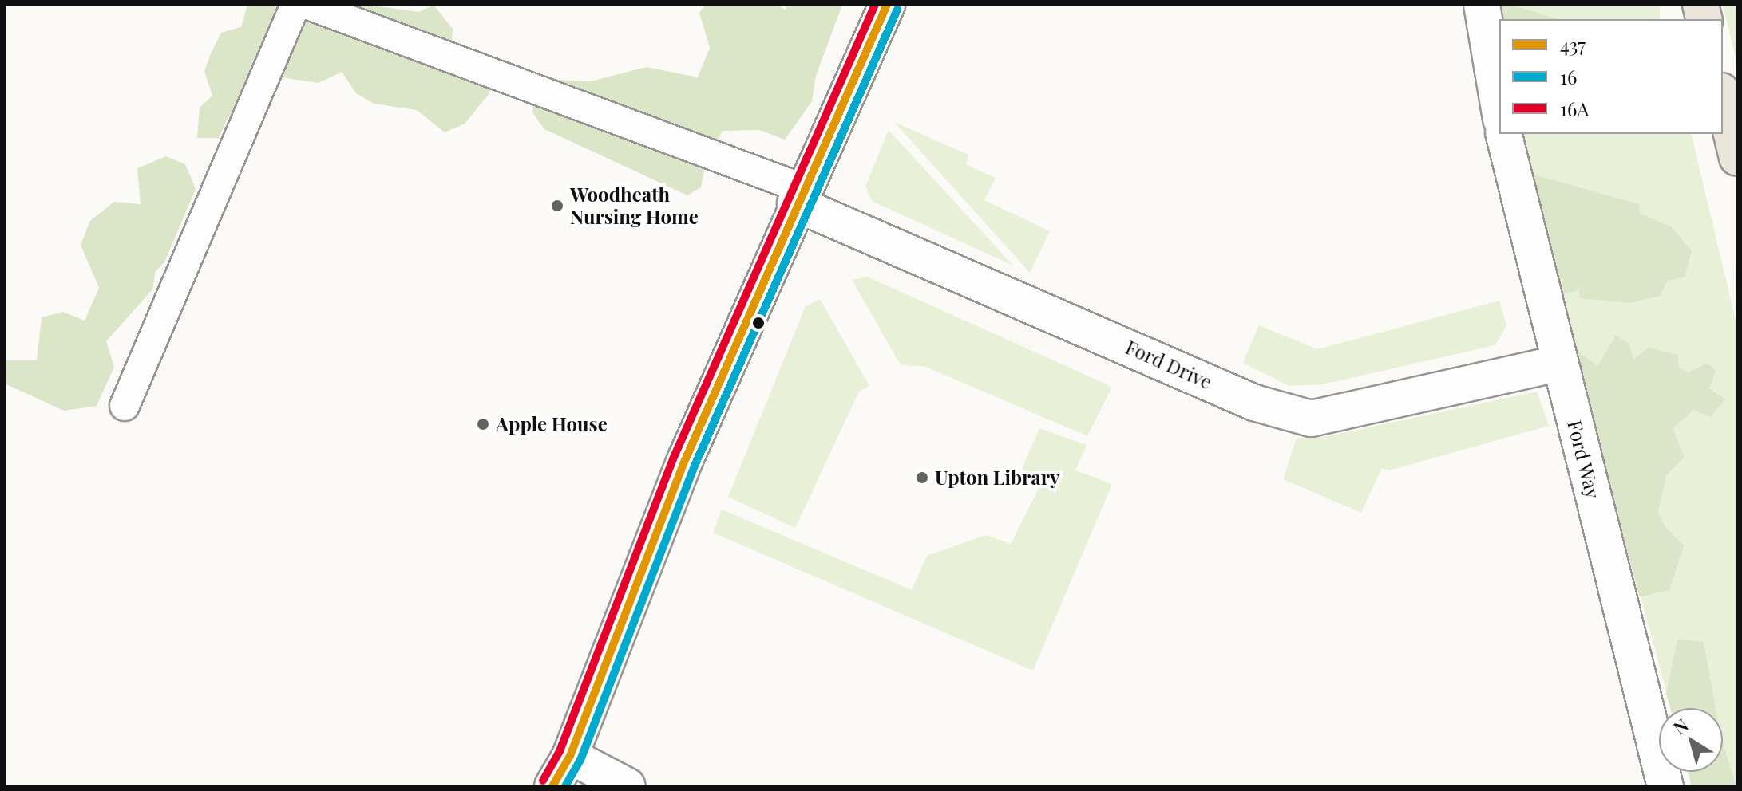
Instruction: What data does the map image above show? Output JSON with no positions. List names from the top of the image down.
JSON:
{
  "streets": {
    "street": ["Ford Drive", "Ford Way"]
  },
  "crossings": [
    ["Ford Drive", "Ford Way"]
  ],
  "places": ["Woodheath Nursing Home", "Apple House", "Upton Library"],
  "lines": ["transit line 437", "transit line 16A", "transit line 16"],
  "legend": ["437", "16", "16A"],
  "north": "top left"
}
